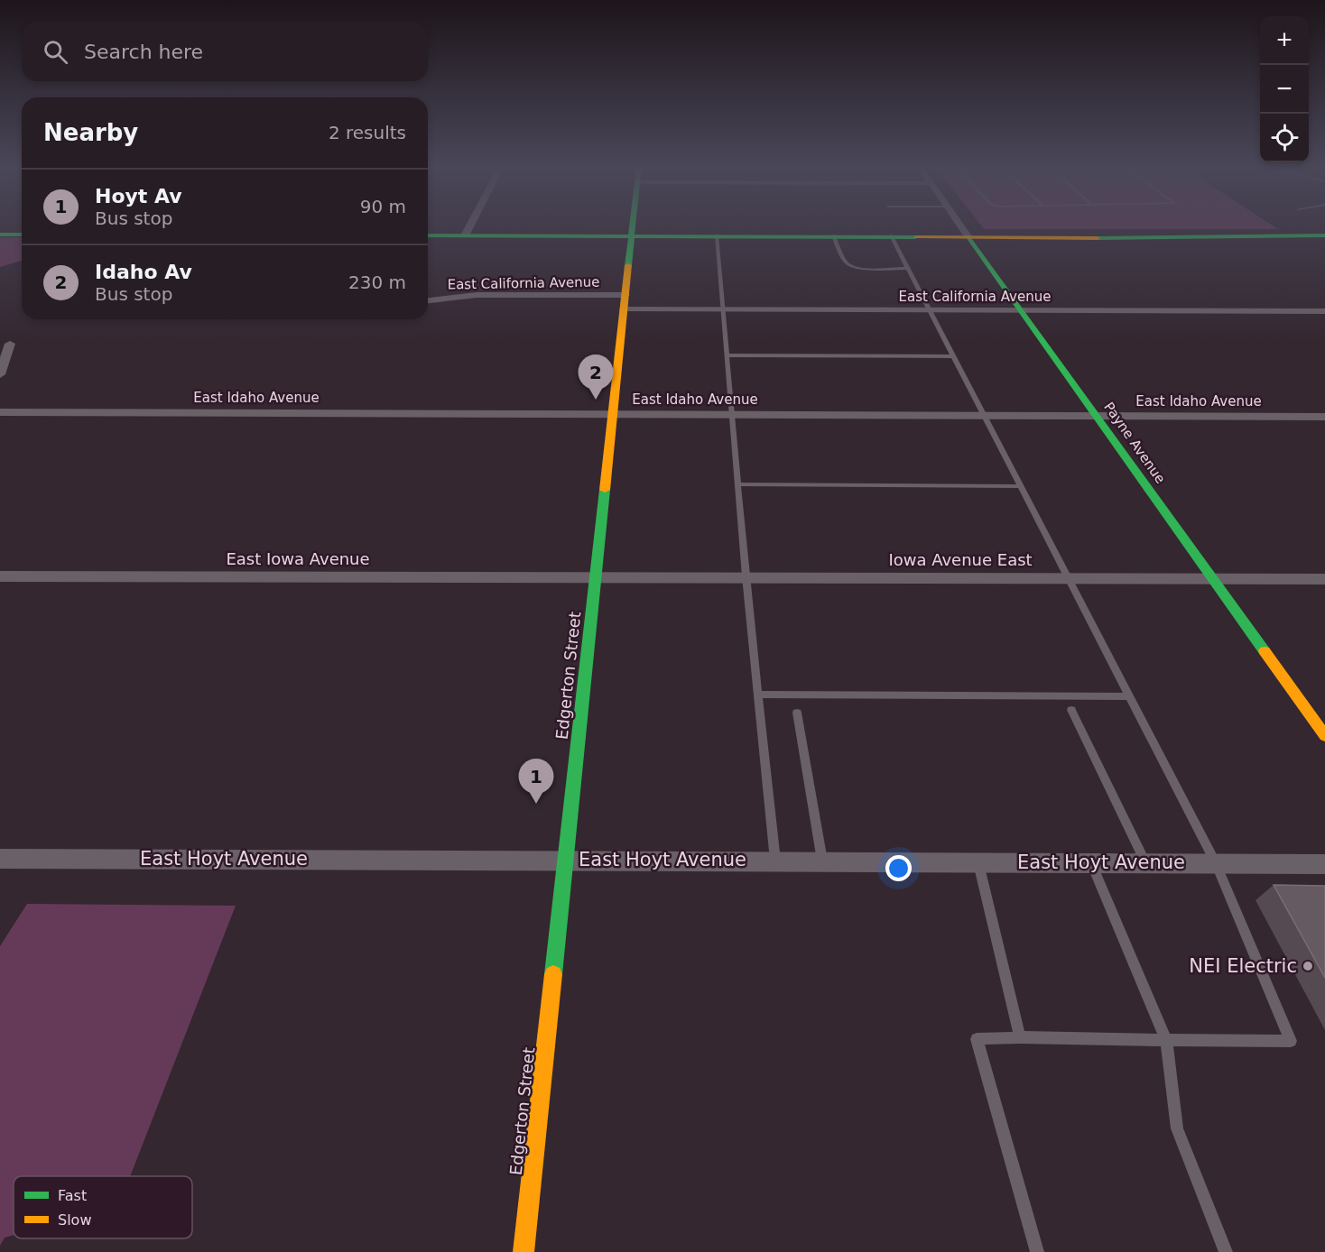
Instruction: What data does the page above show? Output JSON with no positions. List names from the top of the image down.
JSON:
{
  "streets": {
    "street": [
      "East California Avenue",
      "East Idaho Avenue",
      "Payne Avenue",
      "East Iowa Avenue",
      "Iowa Avenue East",
      "Edgerton Street",
      "East Hoyt Avenue"
    ]
  },
  "crossings": [
    ["East California Avenue", "Payne Avenue"],
    ["East California Avenue", "Edgerton Street"],
    ["East Idaho Avenue", "Payne Avenue"],
    ["East Idaho Avenue", "Edgerton Street"],
    ["Payne Avenue", "Iowa Avenue East"],
    ["East Iowa Avenue", "Iowa Avenue East"],
    ["East Iowa Avenue", "Edgerton Street"],
    ["Iowa Avenue East", "Edgerton Street"],
    ["Edgerton Street", "East Hoyt Avenue"]
  ],
  "places": ["NEI Electric"],
  "legend": ["Fast", "Slow"],
  "page": {
    "map_buttons": ["+", "−"],
    "search": "Search here",
    "heading": ["Nearby", "2 results"],
    "list": [
      {
        "mark": "1",
        "name": "Hoyt Av",
        "note": "Bus stop",
        "value": "90 m"
      },
      {
        "mark": "2",
        "name": "Idaho Av",
        "note": "Bus stop",
        "value": "230 m"
      }
    ],
    "pins": ["2", "1"]
  }
}
